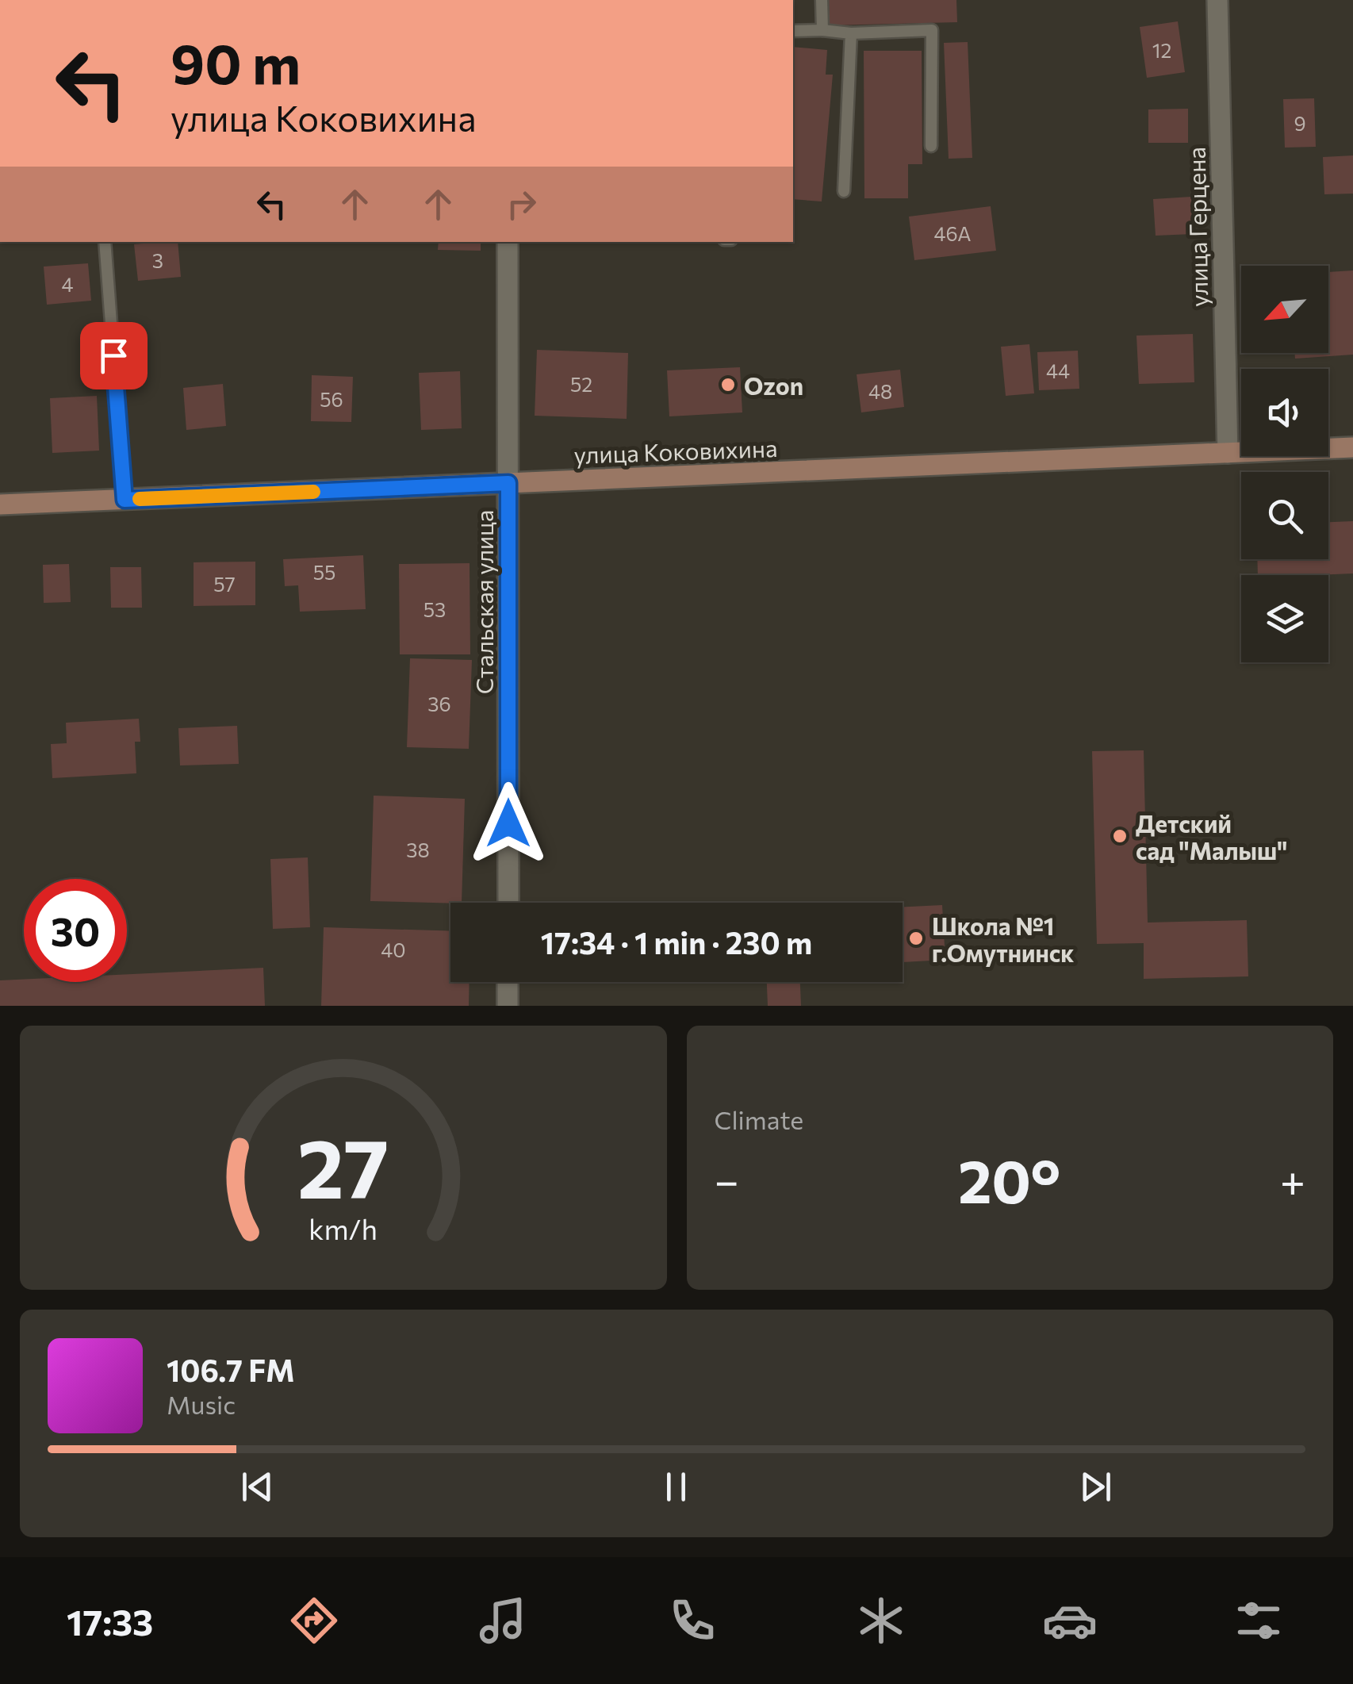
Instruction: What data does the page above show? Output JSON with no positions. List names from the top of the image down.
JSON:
{
  "streets": {
    "street": ["улица Герцена", "улица Коковихина", "Стальская улица"]
  },
  "crossings": [
    ["улица Герцена", "улица Коковихина"],
    ["улица Коковихина", "Стальская улица"]
  ],
  "places": ["Ozon", "Детский сад \"Малыш\"", "Школа №1 г.Омутнинск"],
  "house_numbers": [
    "12",
    "9",
    "46А",
    "3",
    "4",
    "44",
    "52",
    "48",
    "56",
    "55",
    "57",
    "53",
    "36",
    "38",
    "40"
  ],
  "north": "bottom left",
  "page": {
    "turn": ["90 m", "улица Коковихина"],
    "limit": "30",
    "trip": "17:34 · 1 min · 230 m",
    "tile": "Climate",
    "heat": ["−", "20°", "+"],
    "song": ["106.7 FM", "Music"],
    "tabs": "17:33",
    "gauge": ["27", "km/h"]
  }
}
